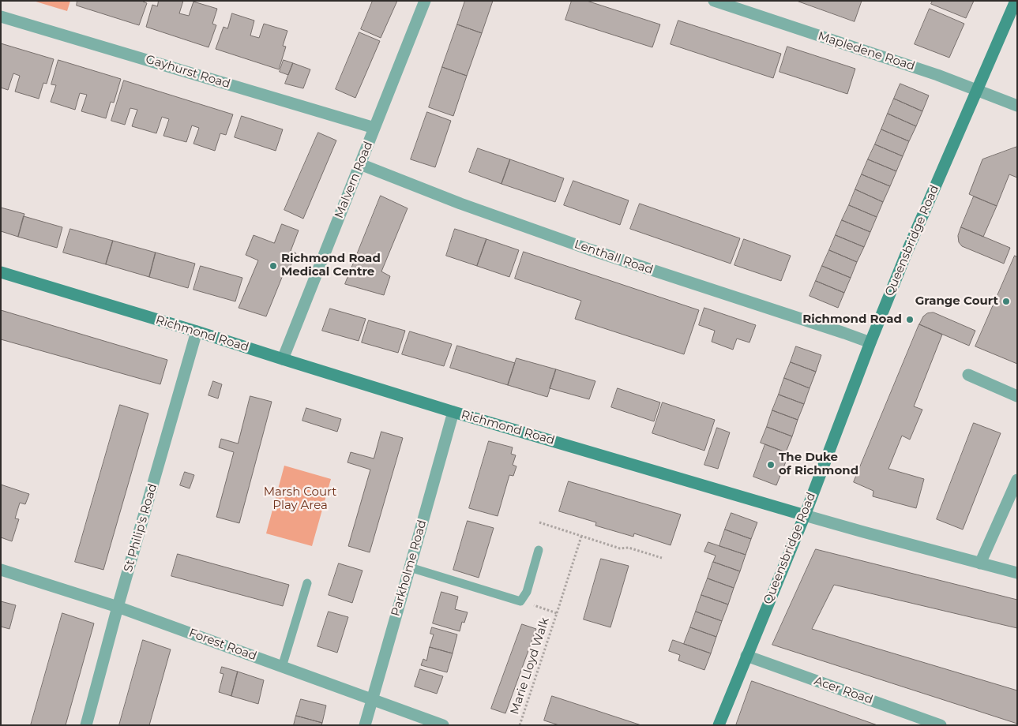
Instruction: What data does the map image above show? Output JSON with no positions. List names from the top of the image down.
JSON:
{
  "streets": {
    "street": [
      "Mapledene Road",
      "Gayhurst Road",
      "Malvern Road",
      "Queensbridge Road",
      "Lenthall Road",
      "Richmond Road",
      "St Philip's Road",
      "Parkholme Road",
      "Forest Road",
      "Acer Road"
    ],
    "path": ["Marie Lloyd Walk"]
  },
  "crossings": [
    ["Mapledene Road", "Queensbridge Road"],
    ["Gayhurst Road", "Malvern Road"],
    ["Malvern Road", "Lenthall Road"],
    ["Malvern Road", "Richmond Road"],
    ["Queensbridge Road", "Lenthall Road"],
    ["Queensbridge Road", "Richmond Road"],
    ["Queensbridge Road", "Acer Road"],
    ["Richmond Road", "St Philip's Road"],
    ["Richmond Road", "Parkholme Road"],
    ["St Philip's Road", "Forest Road"],
    ["Parkholme Road", "Forest Road"]
  ],
  "parks": ["Marsh Court Play Area"],
  "places": [
    "Richmond Road Medical Centre",
    "Grange Court",
    "Richmond Road",
    "The Duke of Richmond"
  ]
}
